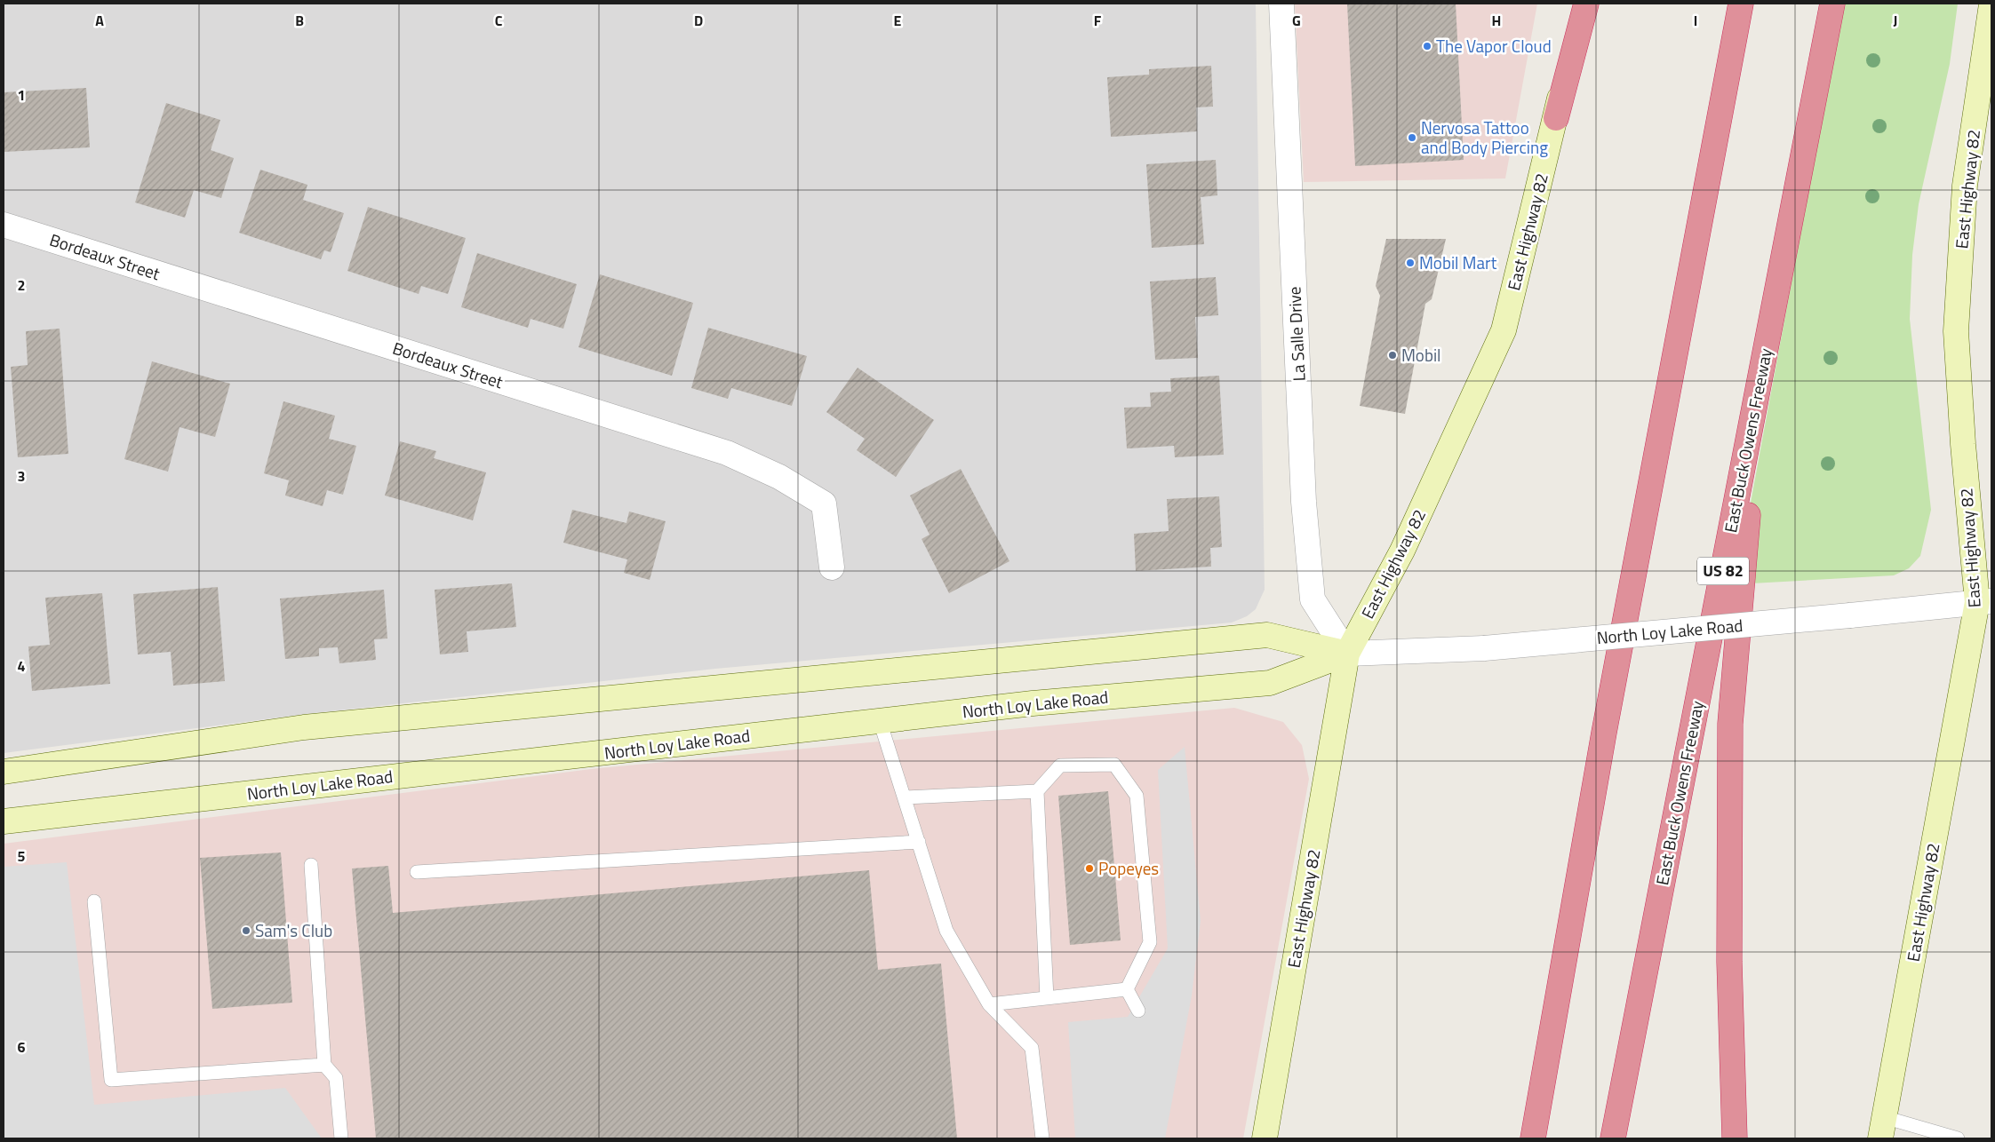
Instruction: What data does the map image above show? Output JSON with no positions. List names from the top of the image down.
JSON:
{
  "streets": {
    "highway": ["East Buck Owens Freeway", "US 82"],
    "main road": ["East Highway 82", "North Loy Lake Road"],
    "street": ["Bordeaux Street", "La Salle Drive"]
  },
  "crossings": [
    ["East Highway 82", "La Salle Drive"],
    ["East Highway 82", "North Loy Lake Road"],
    ["La Salle Drive", "North Loy Lake Road"]
  ],
  "places": [
    "The Vapor Cloud",
    "Nervosa Tattoo and Body Piercing",
    "Mobil Mart",
    "Mobil",
    "Popeyes",
    "Sam's Club"
  ],
  "grid": {
    "columns": [
      "A",
      "B",
      "C",
      "D",
      "E",
      "F",
      "G",
      "H",
      "I",
      "J"
    ],
    "rows": [
      "1",
      "2",
      "3",
      "4",
      "5",
      "6"
    ]
  }
}
